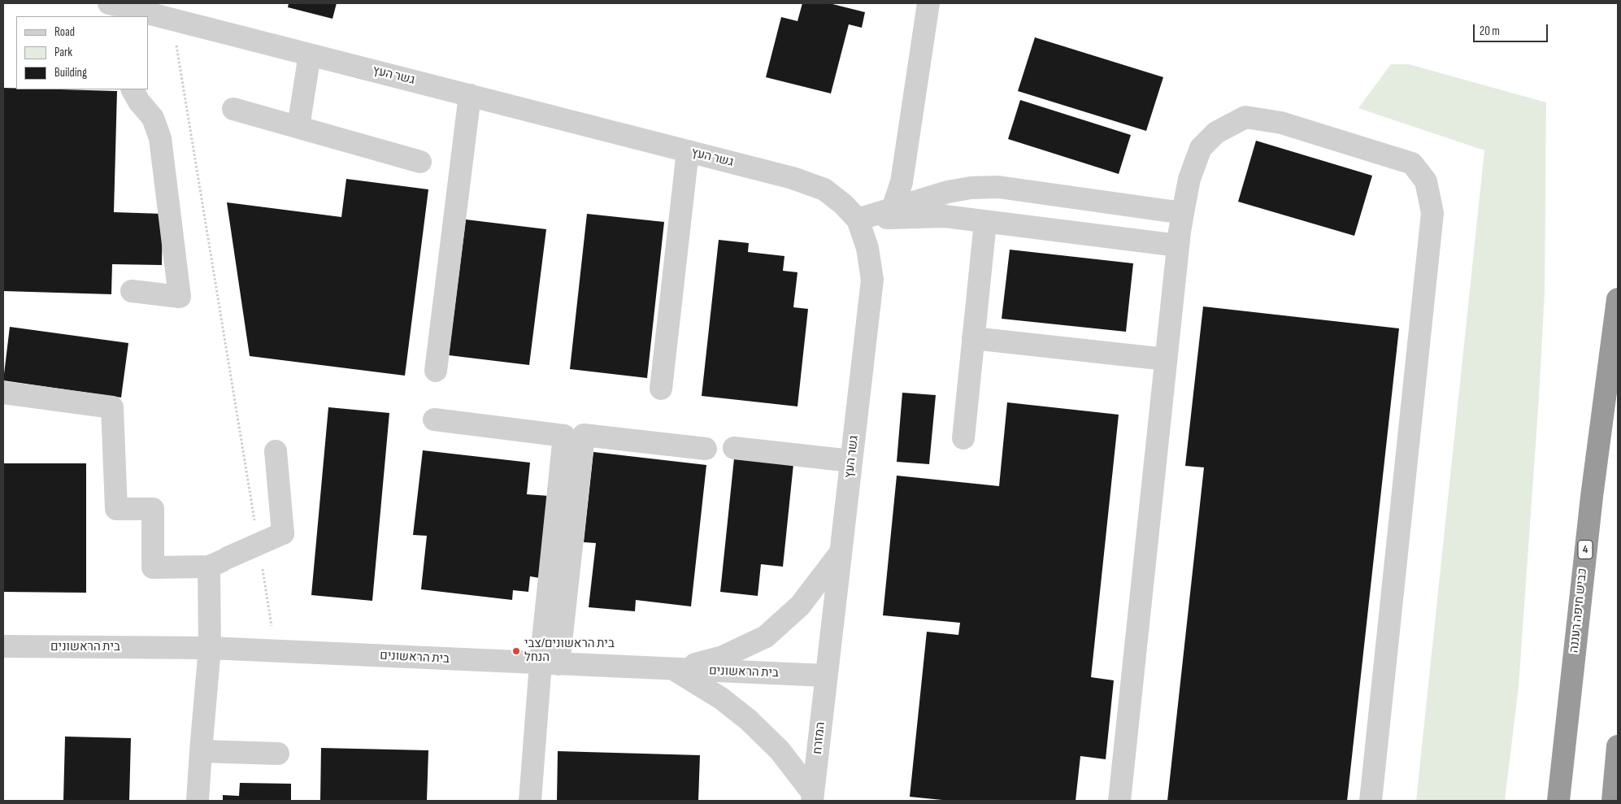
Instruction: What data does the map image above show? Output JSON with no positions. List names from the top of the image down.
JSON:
{
  "streets": {
    "highway": ["4", "כביש חיפה רעננה"],
    "street": ["גשר העץ", "בית הראשונים", "המזרח"]
  },
  "crossings": [
    ["גשר העץ", "בית הראשונים"],
    ["גשר העץ", "המזרח"],
    ["בית הראשונים", "המזרח"]
  ],
  "places": ["בית הראשונים/צבי הנחל"],
  "legend": ["Road", "Park", "Building"],
  "scale_bar": "20 m"
}
